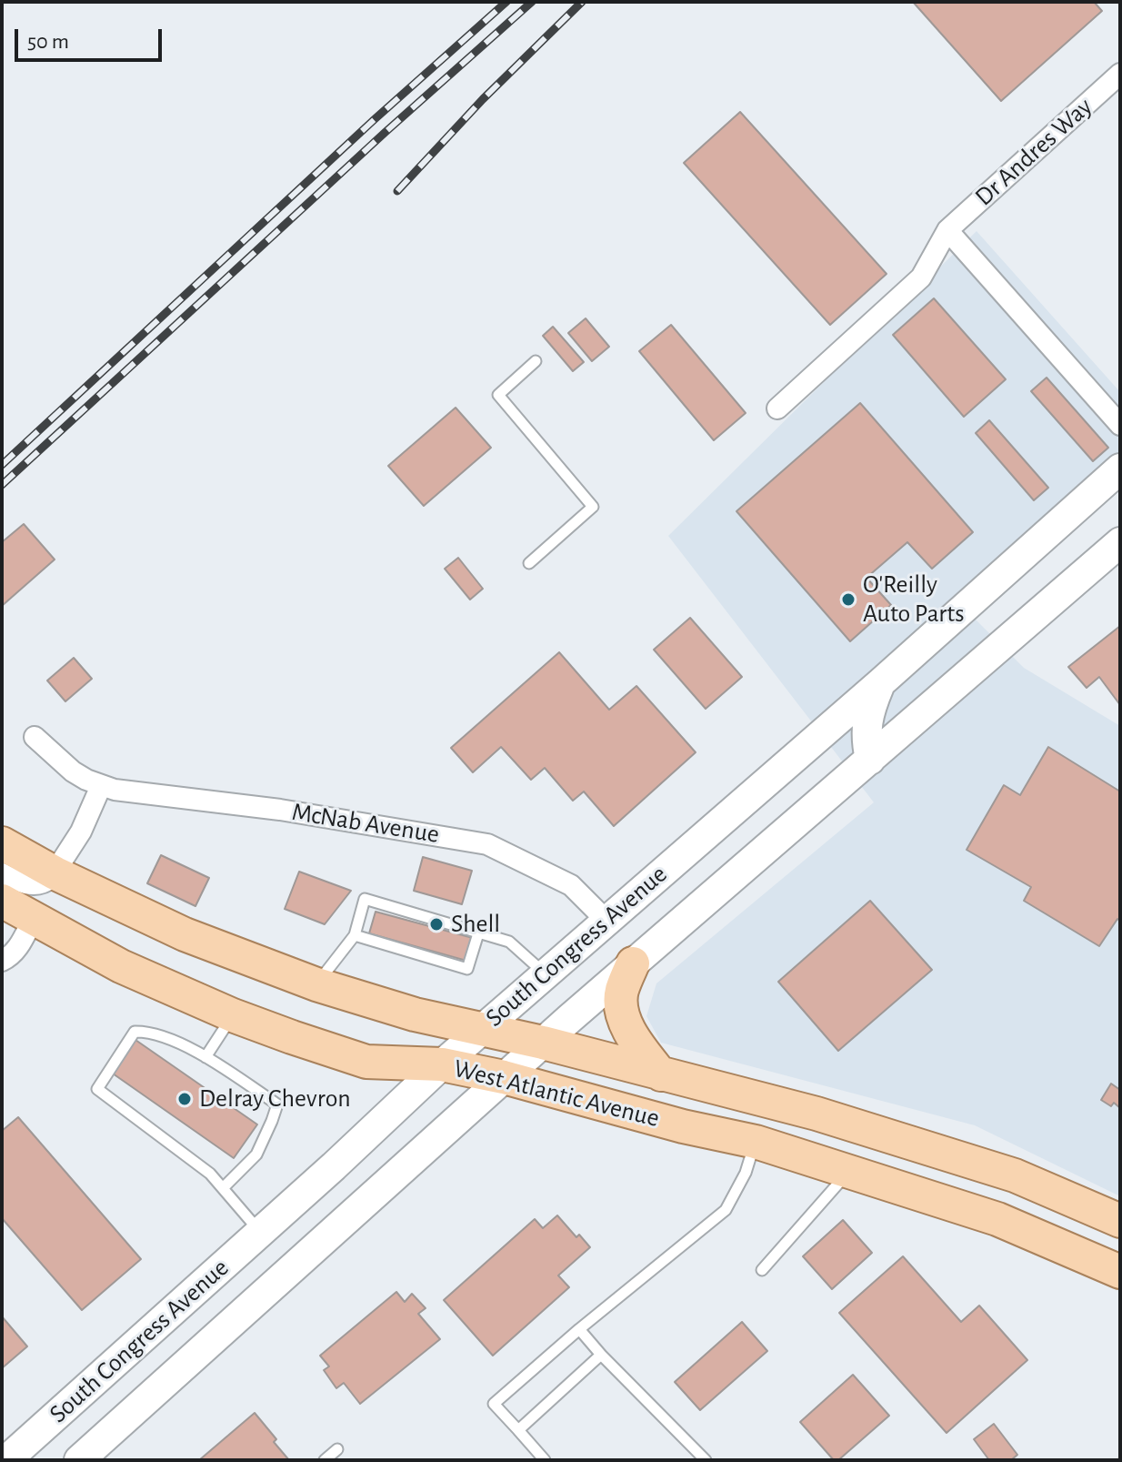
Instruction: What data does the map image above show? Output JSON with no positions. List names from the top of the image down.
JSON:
{
  "streets": {
    "main road": ["South Congress Avenue", "West Atlantic Avenue"],
    "street": ["Dr Andres Way", "McNab Avenue"]
  },
  "crossings": [
    ["McNab Avenue", "South Congress Avenue"],
    ["South Congress Avenue", "West Atlantic Avenue"]
  ],
  "places": ["O'Reilly Auto Parts", "Shell", "Delray Chevron"],
  "scale_bar": "50 m"
}
